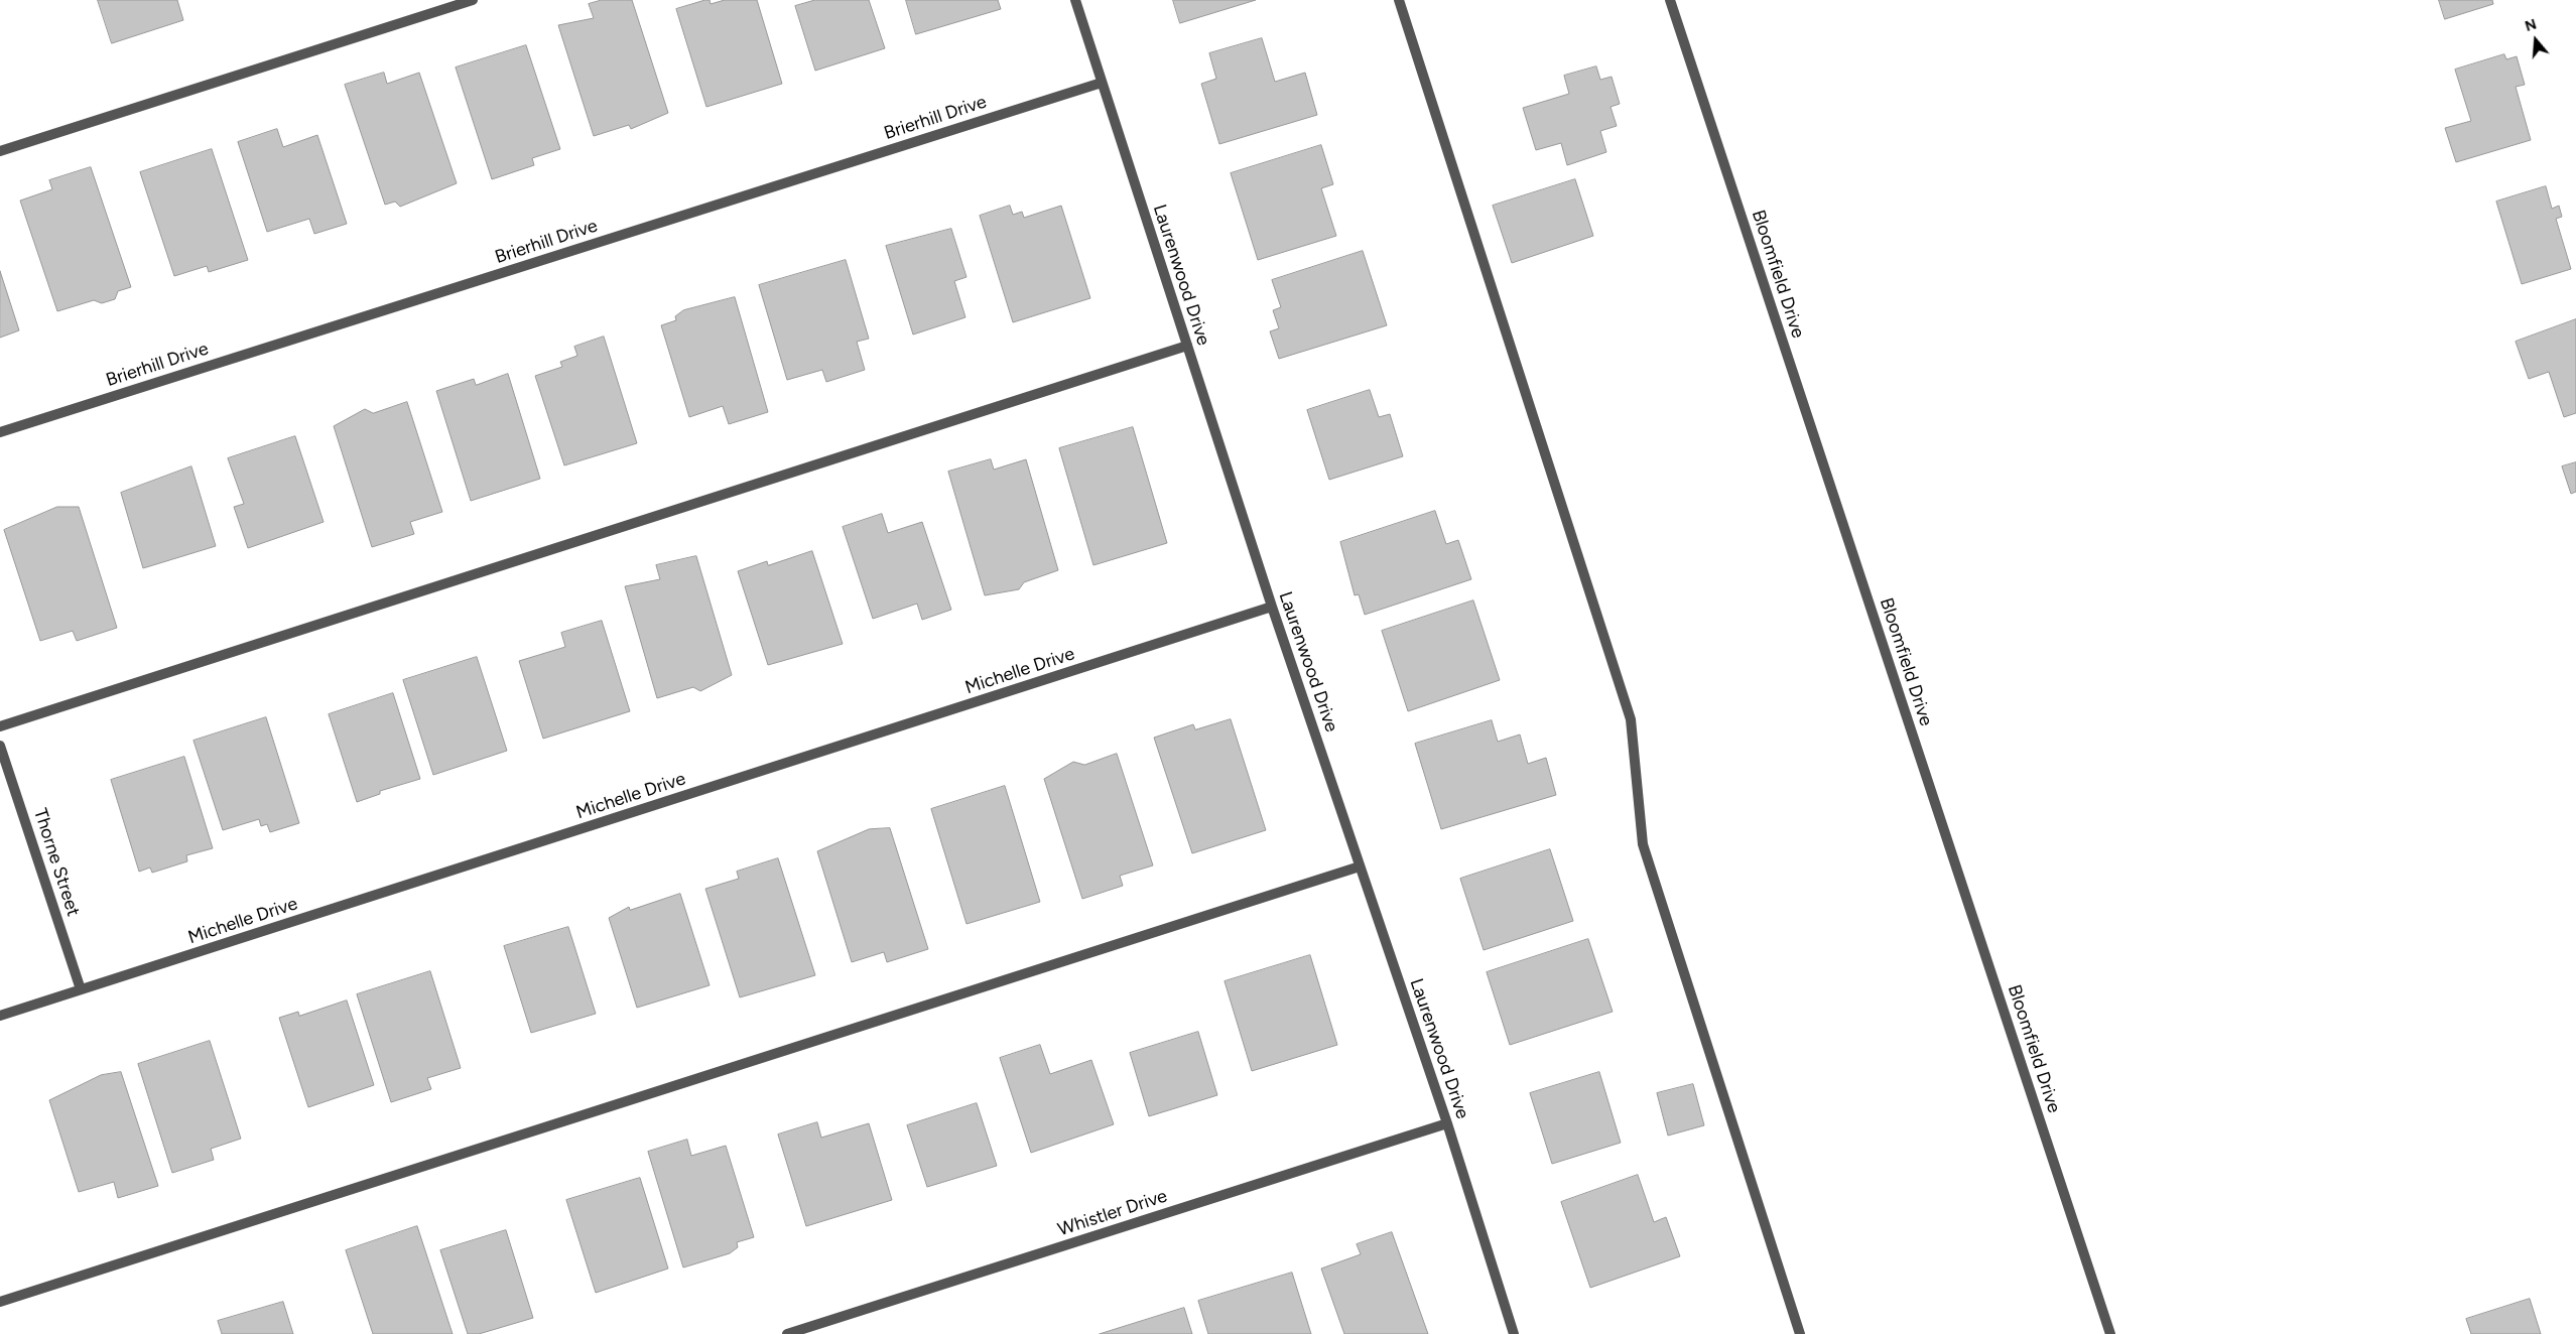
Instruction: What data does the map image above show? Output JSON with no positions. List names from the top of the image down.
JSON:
{
  "streets": {
    "street": [
      "Brierhill Drive",
      "Bloomfield Drive",
      "Laurenwood Drive",
      "Michelle Drive",
      "Thorne Street",
      "Whistler Drive"
    ]
  },
  "crossings": [
    ["Brierhill Drive", "Laurenwood Drive"],
    ["Laurenwood Drive", "Michelle Drive"],
    ["Laurenwood Drive", "Whistler Drive"],
    ["Michelle Drive", "Thorne Street"]
  ],
  "north": "top"
}
